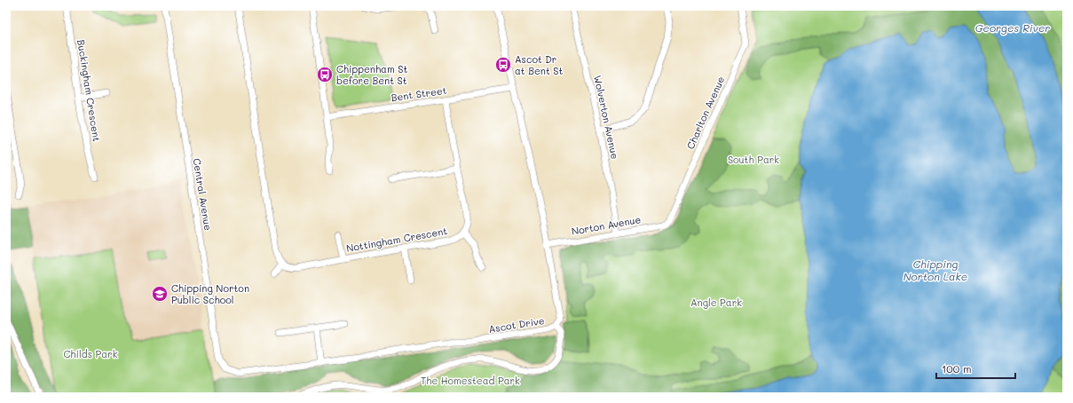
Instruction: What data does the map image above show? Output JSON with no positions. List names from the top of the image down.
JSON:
{
  "streets": {
    "street": [
      "Buckingham Crescent",
      "Bent Street",
      "Charlton Avenue",
      "Wolverton Avenue",
      "Central Avenue",
      "Norton Avenue",
      "Nottingham Crescent",
      "Ascot Drive"
    ]
  },
  "crossings": [
    ["Bent Street", "Ascot Drive"],
    ["Charlton Avenue", "Norton Avenue"],
    ["Wolverton Avenue", "Norton Avenue"],
    ["Central Avenue", "Ascot Drive"],
    ["Norton Avenue", "Ascot Drive"]
  ],
  "water": ["Georges River", "Chipping Norton Lake"],
  "parks": [
    "South Park",
    "Angle Park",
    "Childs Park",
    "The Homestead Park"
  ],
  "places": {
    "bus stop": ["Ascot Dr at Bent St", "Chippenham St before Bent St"],
    "school or university": ["Chipping Norton Public School"]
  },
  "scale_bar": "100 m"
}
